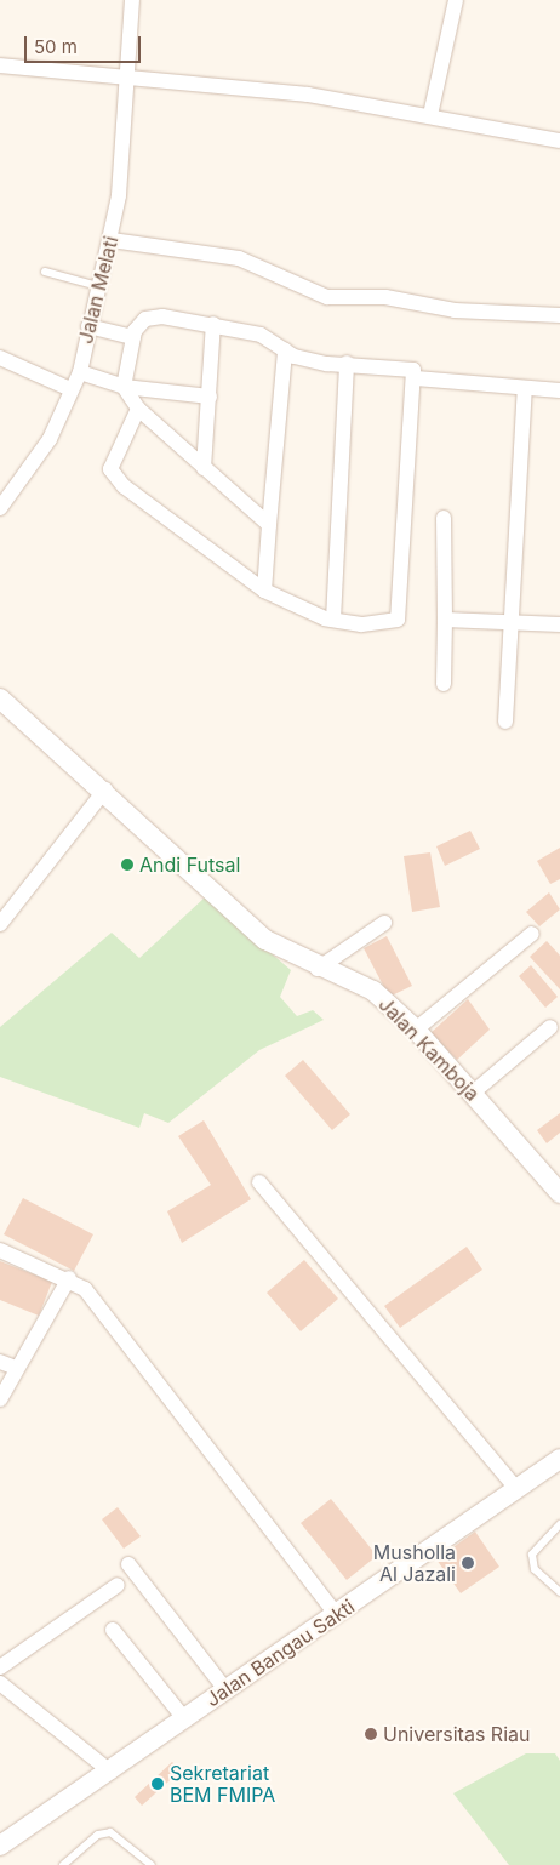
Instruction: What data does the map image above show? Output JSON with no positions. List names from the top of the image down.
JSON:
{
  "streets": {
    "street": ["Jalan Melati", "Jalan Kamboja", "Jalan Bangau Sakti"]
  },
  "places": [
    "Andi Futsal",
    "Musholla Al Jazali",
    "Universitas Riau",
    "Sekretariat BEM FMIPA"
  ],
  "scale_bar": "50 m"
}
